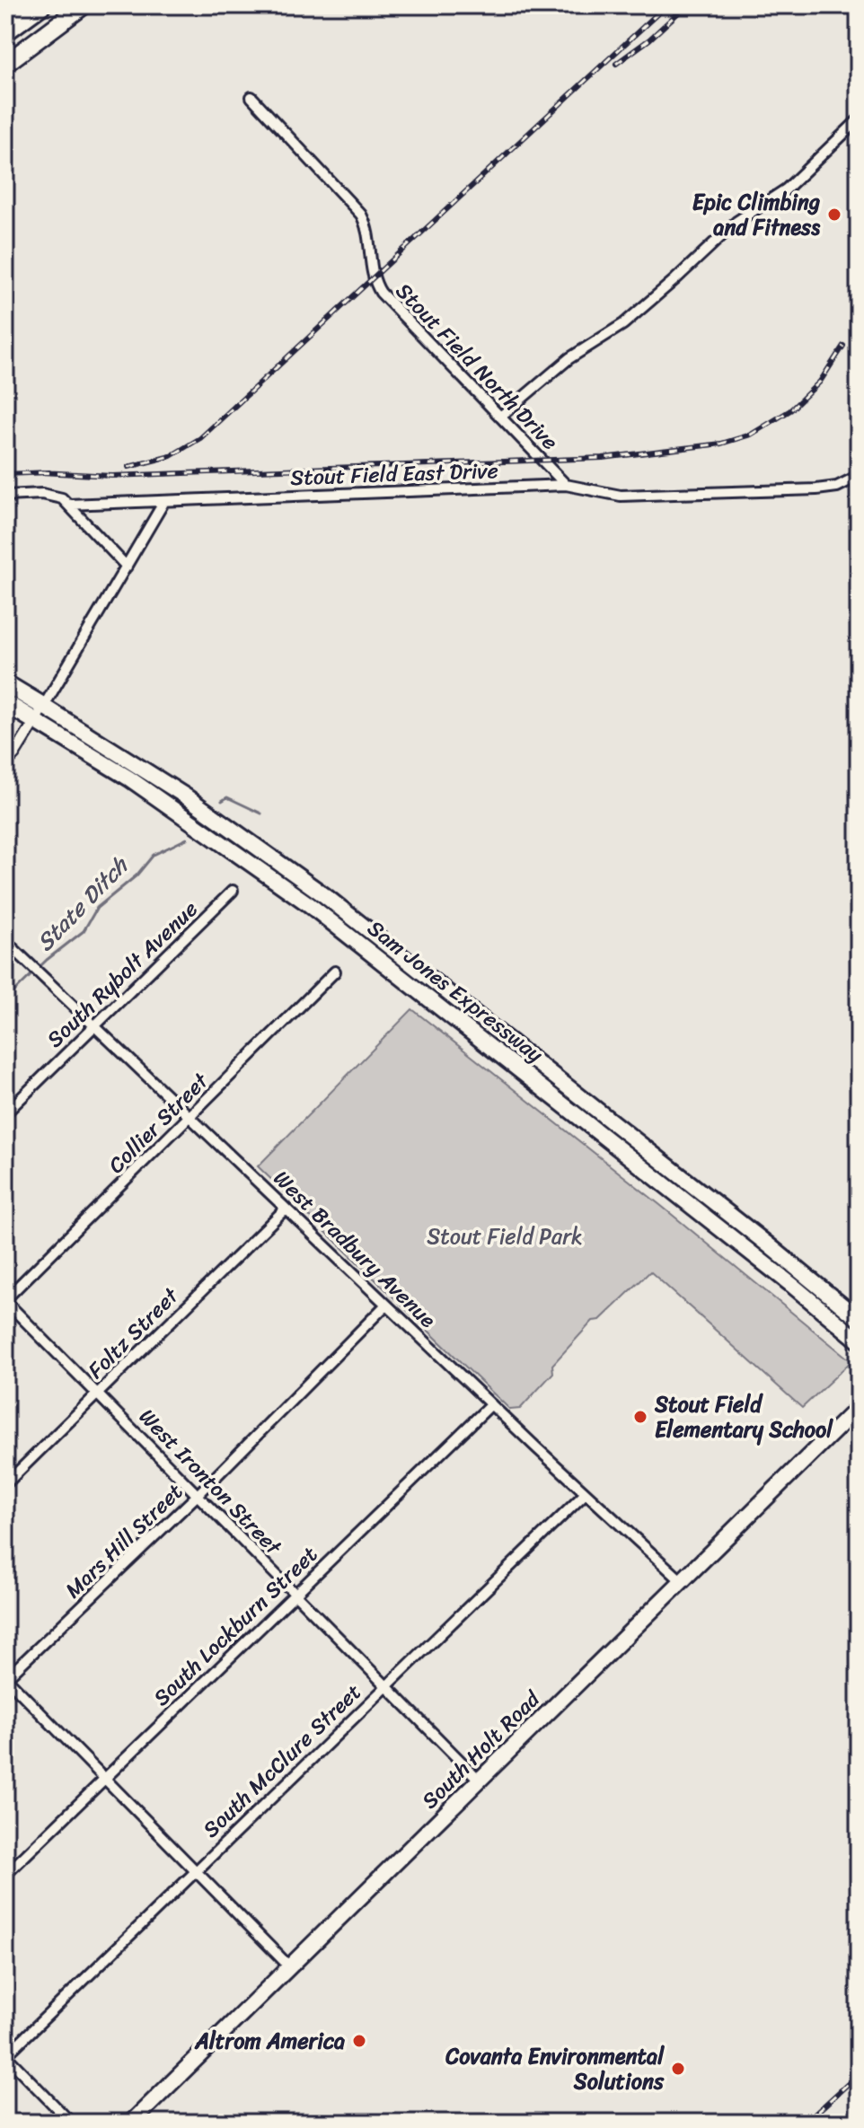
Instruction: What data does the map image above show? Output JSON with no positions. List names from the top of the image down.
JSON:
{
  "streets": {
    "highway": ["Sam Jones Expressway"],
    "main road": ["South Holt Road"],
    "street": [
      "Stout Field North Drive",
      "Stout Field East Drive",
      "South Rybolt Avenue",
      "Collier Street",
      "West Bradbury Avenue",
      "Foltz Street",
      "West Ironton Street",
      "Mars Hill Street",
      "South Lockburn Street",
      "South McClure Street"
    ]
  },
  "crossings": [
    ["Stout Field North Drive", "Stout Field East Drive"],
    ["South Rybolt Avenue", "West Bradbury Avenue"],
    ["Collier Street", "West Bradbury Avenue"],
    ["Collier Street", "West Ironton Street"],
    ["West Bradbury Avenue", "Foltz Street"],
    ["West Bradbury Avenue", "Mars Hill Street"],
    ["West Bradbury Avenue", "South Lockburn Street"],
    ["West Bradbury Avenue", "South Holt Road"],
    ["West Bradbury Avenue", "South McClure Street"],
    ["Foltz Street", "West Ironton Street"],
    ["West Ironton Street", "Mars Hill Street"],
    ["West Ironton Street", "South Lockburn Street"],
    ["West Ironton Street", "South Holt Road"],
    ["West Ironton Street", "South McClure Street"]
  ],
  "water": ["State Ditch"],
  "parks": ["Stout Field Park"],
  "places": [
    "Epic Climbing and Fitness",
    "Stout Field Elementary School",
    "Altrom America",
    "Covanta Environmental Solutions"
  ]
}
